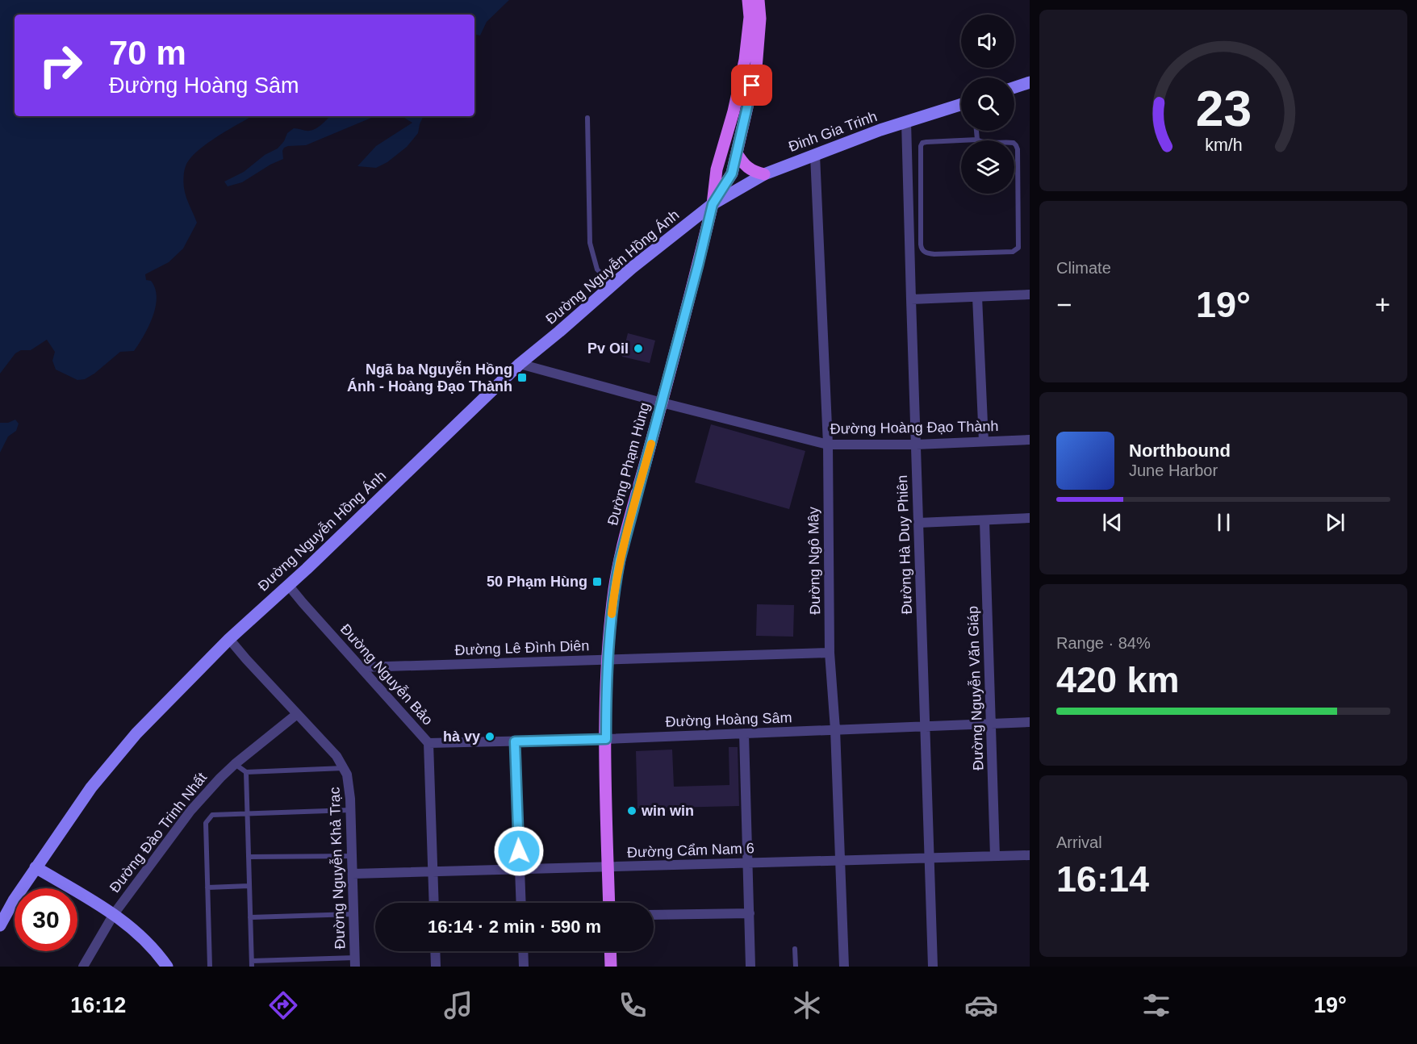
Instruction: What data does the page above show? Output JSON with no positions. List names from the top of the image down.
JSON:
{
  "streets": {
    "main road": ["Đường Phạm Hùng"],
    "street": [
      "Đinh Gia Trinh",
      "Đường Nguyễn Hồng Ánh",
      "Đường Hoàng Đạo Thành",
      "Đường Hà Duy Phiên",
      "Đường Ngô Mây",
      "Đường Lê Đình Diên",
      "Đường Nguyễn Bảo",
      "Đường Nguyễn Văn Giáp",
      "Đường Hoàng Sâm",
      "Đường Đào Trinh Nhất",
      "Đường Cẩm Nam 6",
      "Đường Nguyễn Khả Trạc"
    ]
  },
  "crossings": [
    ["Đinh Gia Trinh", "Đường Nguyễn Hồng Ánh"],
    ["Đinh Gia Trinh", "Đường Phạm Hùng"],
    ["Đinh Gia Trinh", "Đường Hà Duy Phiên"],
    ["Đinh Gia Trinh", "Đường Ngô Mây"],
    ["Đường Nguyễn Hồng Ánh", "Đường Hoàng Đạo Thành"],
    ["Đường Nguyễn Hồng Ánh", "Đường Phạm Hùng"],
    ["Đường Nguyễn Hồng Ánh", "Đường Nguyễn Bảo"],
    ["Đường Nguyễn Hồng Ánh", "Đường Nguyễn Khả Trạc"],
    ["Đường Hoàng Đạo Thành", "Đường Phạm Hùng"],
    ["Đường Hoàng Đạo Thành", "Đường Hà Duy Phiên"],
    ["Đường Hoàng Đạo Thành", "Đường Ngô Mây"],
    ["Đường Phạm Hùng", "Đường Lê Đình Diên"],
    ["Đường Phạm Hùng", "Đường Hoàng Sâm"],
    ["Đường Phạm Hùng", "Đường Cẩm Nam 6"],
    ["Đường Hà Duy Phiên", "Đường Hoàng Sâm"],
    ["Đường Hà Duy Phiên", "Đường Cẩm Nam 6"],
    ["Đường Ngô Mây", "Đường Lê Đình Diên"],
    ["Đường Ngô Mây", "Đường Hoàng Sâm"],
    ["Đường Ngô Mây", "Đường Cẩm Nam 6"],
    ["Đường Lê Đình Diên", "Đường Nguyễn Bảo"],
    ["Đường Nguyễn Bảo", "Đường Hoàng Sâm"],
    ["Đường Nguyễn Bảo", "Đường Cẩm Nam 6"],
    ["Đường Nguyễn Văn Giáp", "Đường Hoàng Sâm"],
    ["Đường Nguyễn Văn Giáp", "Đường Cẩm Nam 6"],
    ["Đường Đào Trinh Nhất", "Đường Nguyễn Khả Trạc"],
    ["Đường Cẩm Nam 6", "Đường Nguyễn Khả Trạc"]
  ],
  "places": {
    "other": ["Pv Oil", "hà vy", "win win"],
    "transit": ["Ngã ba Nguyễn Hồng Ánh - Hoàng Đạo Thành", "50 Phạm Hùng"]
  },
  "page": {
    "turn": ["70 m", "Đường Hoàng Sâm"],
    "tile": [
      "Climate",
      ["Range · 84%", "420 km"],
      ["Arrival", "16:14"]
    ],
    "heat": ["−", "19°", "+"],
    "song": ["Northbound", "June Harbor"],
    "limit": "30",
    "trip": "16:14 · 2 min · 590 m",
    "tabs": ["16:12", "19°"],
    "gauge": ["23", "km/h"]
  }
}
